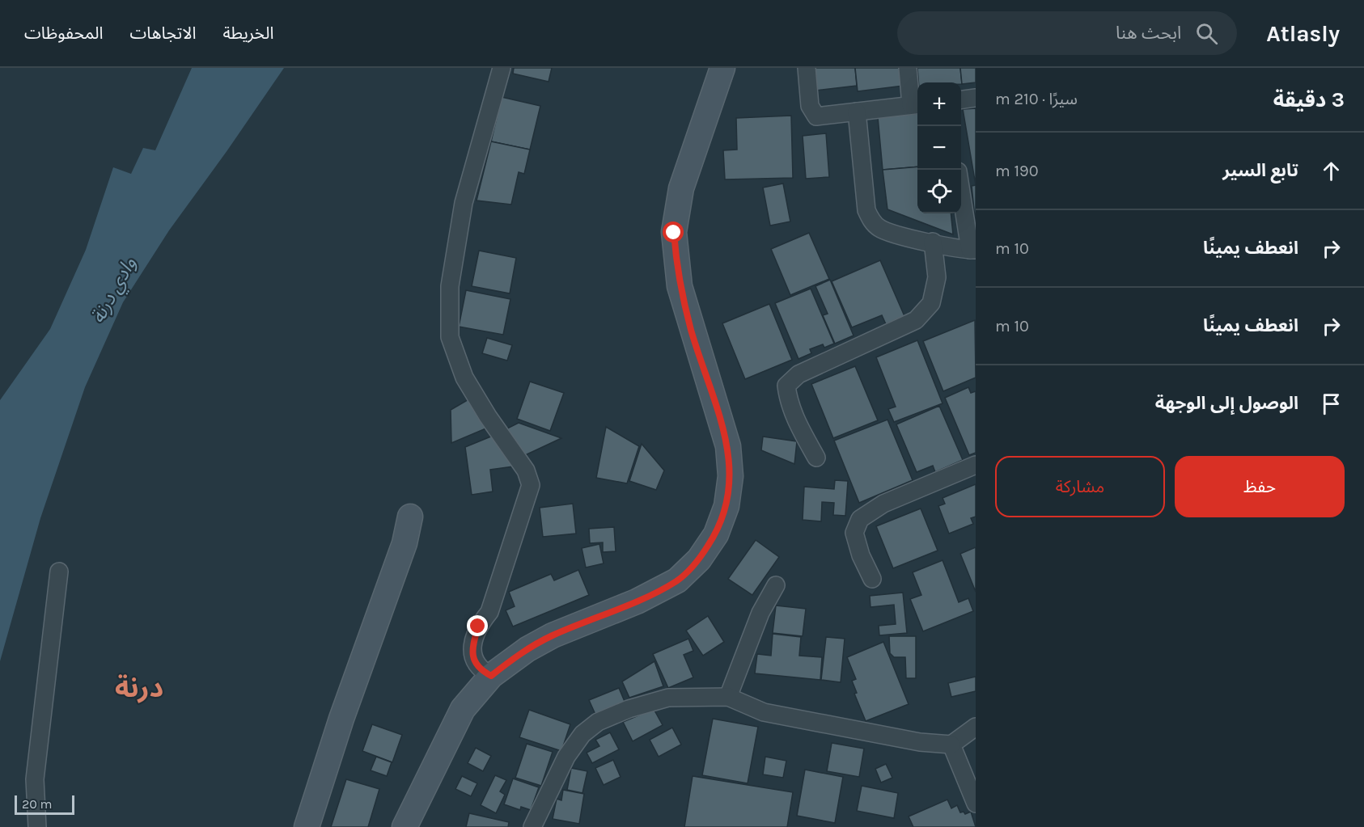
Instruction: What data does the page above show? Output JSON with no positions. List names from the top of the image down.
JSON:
{
  "districts": ["درنة"],
  "water": ["وادي درنة"],
  "scale_bar": "20 m",
  "page": {
    "header": "Atlasly",
    "search": "ابحث هنا",
    "nav": ["الخريطة", "الاتجاهات", "المحفوظات"],
    "heading": ["3 دقيقة", "سيرًا · 210 m"],
    "map_buttons": ["+", "−"],
    "list": [
      ["تابع السير", "190 m"],
      ["انعطف يمينًا", "10 m"],
      ["انعطف يمينًا", "10 m"],
      "الوصول إلى الوجهة"
    ],
    "buttons": ["حفظ", "مشاركة"],
    "scale": "20 m"
  }
}
